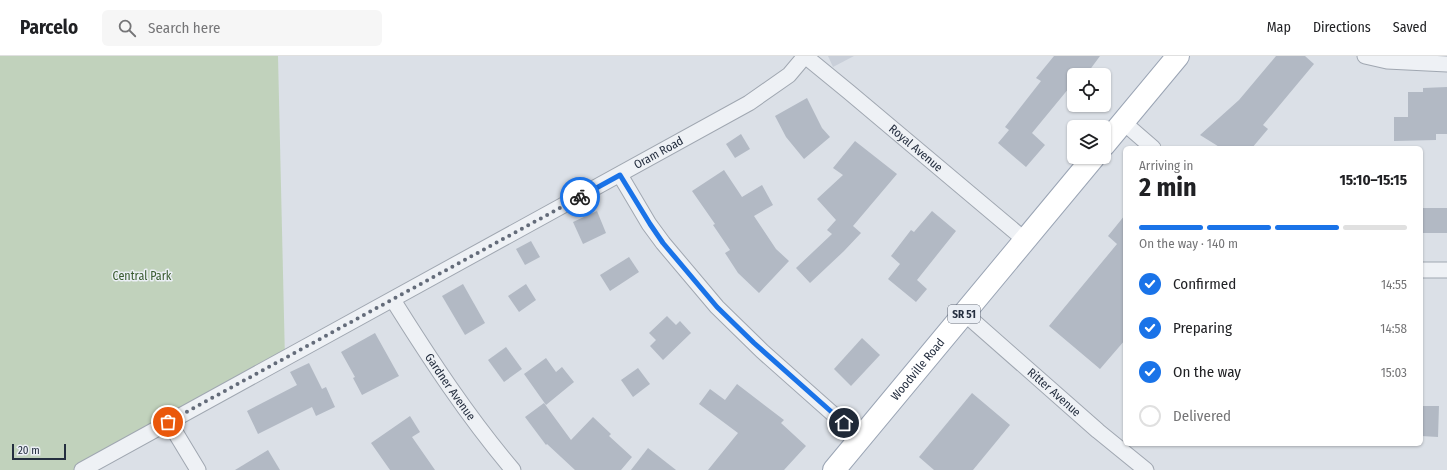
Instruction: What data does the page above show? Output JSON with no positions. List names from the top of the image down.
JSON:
{
  "streets": {
    "main road": ["SR 51", "Woodville Road"],
    "street": [
      "Royal Avenue",
      "Oram Road",
      "Gardner Avenue",
      "Ritter Avenue"
    ]
  },
  "crossings": [
    ["Royal Avenue", "Oram Road"],
    ["Royal Avenue", "Woodville Road"],
    ["Oram Road", "Gardner Avenue"],
    ["Woodville Road", "Ritter Avenue"]
  ],
  "parks": ["Central Park"],
  "scale_bar": "20 m",
  "page": {
    "header": "Parcelo",
    "search": "Search here",
    "nav": ["Map", "Directions", "Saved"],
    "heading": ["2 min", "Arriving in", "15:10–15:15"],
    "bar": "On the way · 140 m",
    "list": [
      ["Confirmed", "14:55"],
      ["Preparing", "14:58"],
      ["On the way", "15:03"],
      "Delivered"
    ],
    "scale": "20 m"
  }
}
